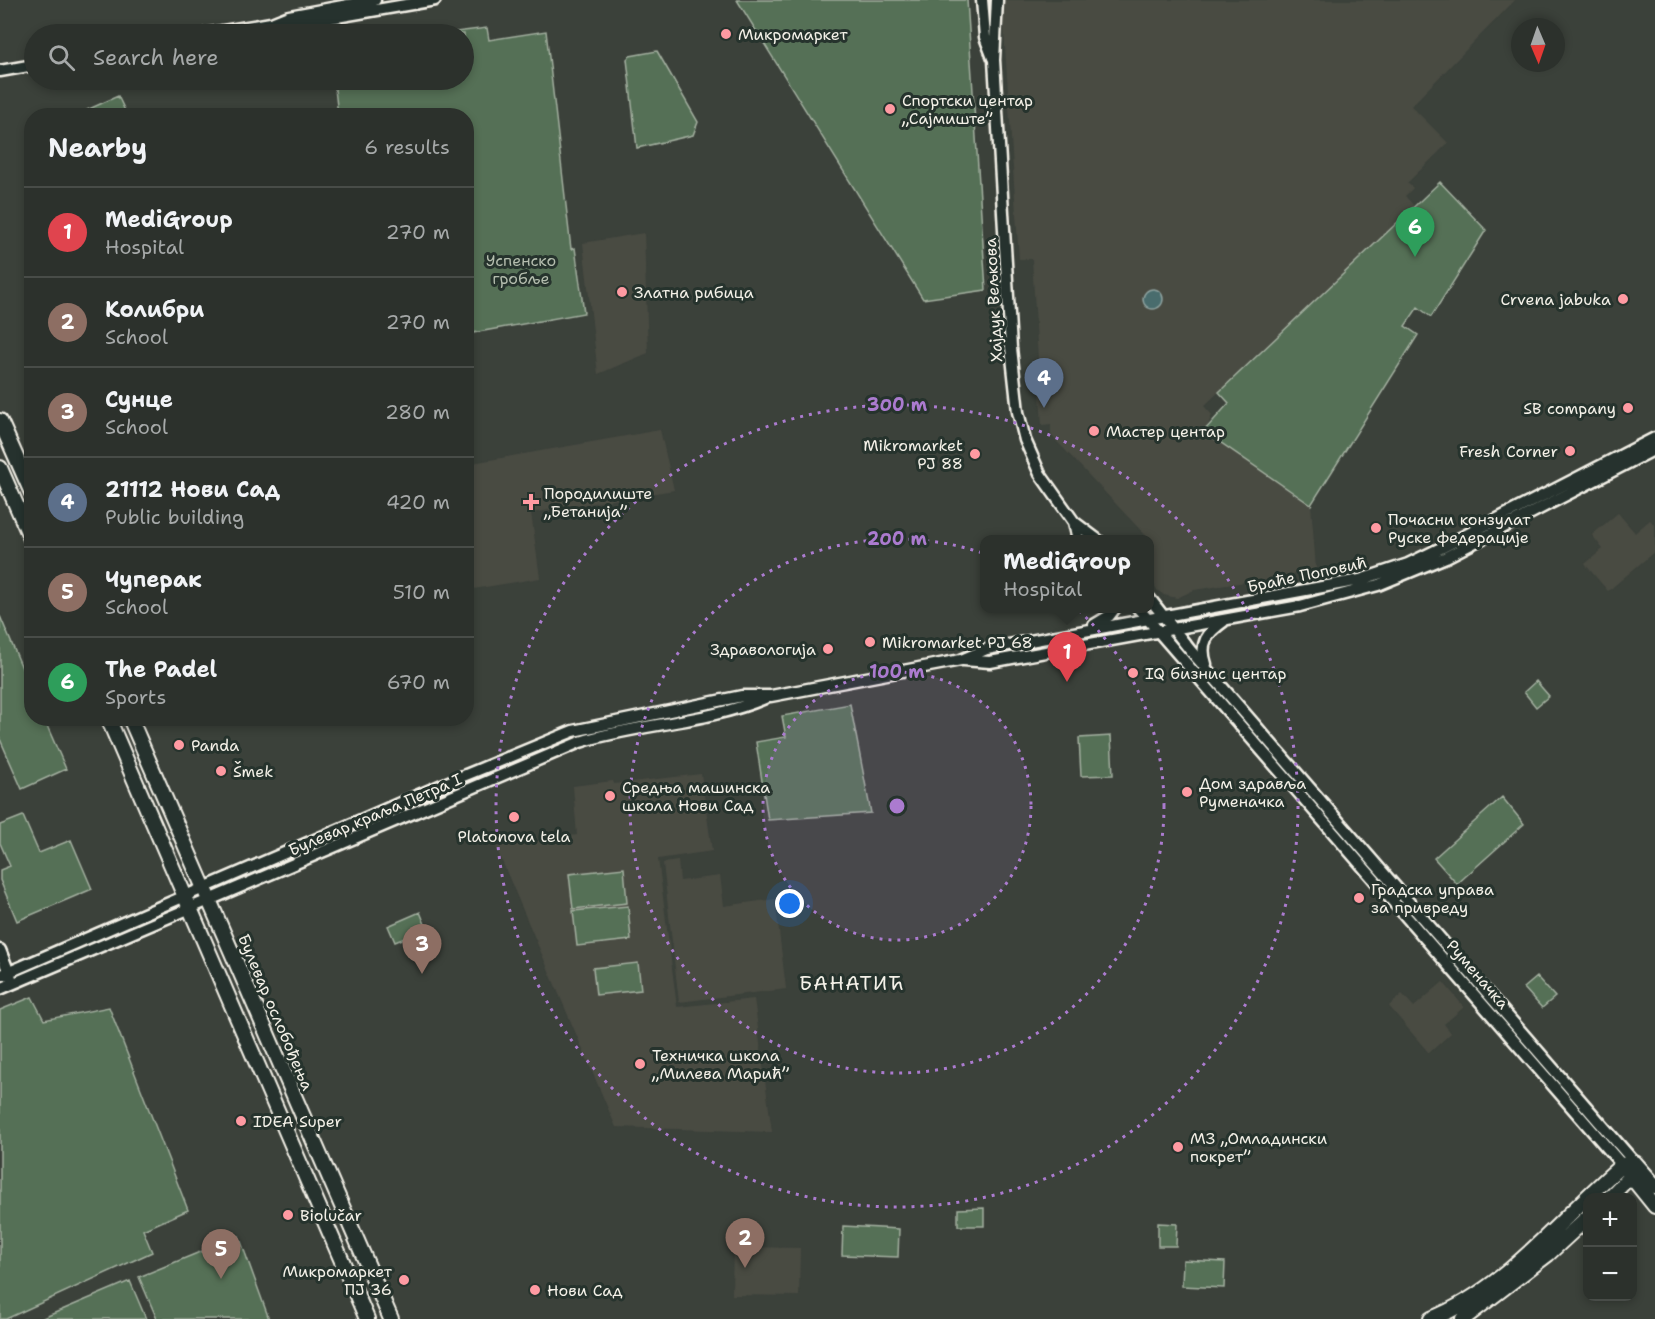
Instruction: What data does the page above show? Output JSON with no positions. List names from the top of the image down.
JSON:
{
  "streets": {
    "main road": ["Руменачка", "Булевар ослобођења"],
    "street": ["Хајдук Вељкова", "Браће Поповић", "Булевар краља Петра I"]
  },
  "crossings": [
    ["Браће Поповић", "Булевар краља Петра I"],
    ["Браће Поповић", "Руменачка"],
    ["Булевар краља Петра I", "Руменачка"],
    ["Булевар краља Петра I", "Булевар ослобођења"]
  ],
  "districts": ["БАНАТИЋ"],
  "parks": ["Успенско гробље"],
  "places": {
    "other": [
      "Микромаркет",
      "Спортски центар „Сајмиште”",
      "Златна рибица",
      "Crvena jabuka",
      "SB company",
      "Мастер центар",
      "Fresh Corner",
      "Mikromarket PJ 88",
      "Почасни конзулат Руске федерације",
      "Mikromarket PJ 68",
      "Здравологија",
      "IQ бизнис центар",
      "Panda",
      "Šmek",
      "Дом здравља Руменачка",
      "Средња машинска школа Нови Сад",
      "Platonova tela",
      "Градска управа за привреду",
      "Техничка школа „Милева Марић”",
      "IDEA Super",
      "МЗ „Омладински покрет”",
      "Biolučar",
      "Микромаркет ПЈ 36",
      "Нови Сад"
    ],
    "health": ["Породилиште „Бетанија”"]
  },
  "north": "bottom",
  "page": {
    "search": "Search here",
    "heading": ["Nearby", "6 results"],
    "list": [
      {
        "mark": "1",
        "name": "MediGroup",
        "note": "Hospital",
        "value": "270 m"
      },
      {
        "mark": "2",
        "name": "Колибри",
        "note": "School",
        "value": "270 m"
      },
      {
        "mark": "3",
        "name": "Сунце",
        "note": "School",
        "value": "280 m"
      },
      {
        "mark": "4",
        "name": "21112 Нови Сад",
        "note": "Public building",
        "value": "420 m"
      },
      {
        "mark": "5",
        "name": "Чуперак",
        "note": "School",
        "value": "510 m"
      },
      {
        "mark": "6",
        "name": "The Padel",
        "note": "Sports",
        "value": "670 m"
      }
    ],
    "pins": [
      "6",
      "4",
      "1",
      "3",
      "2",
      "5"
    ],
    "popup": ["MediGroup", "Hospital"],
    "map_buttons": ["+", "−"]
  },
  "rings": ["300 m", "200 m", "100 m"]
}
